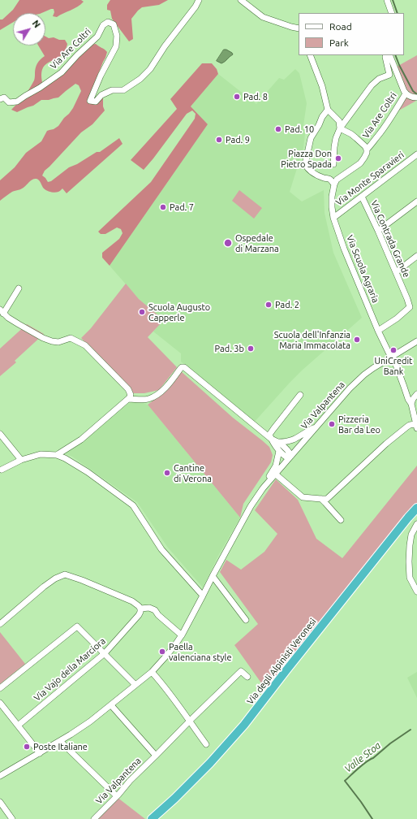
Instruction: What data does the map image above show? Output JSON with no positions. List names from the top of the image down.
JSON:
{
  "streets": {
    "highway": ["Via degli Alpinisti Veronesi"],
    "street": [
      "Via Are Coltri",
      "Via Monte Sparavieri",
      "Via Contrada Grande",
      "Via Scuola Agraria",
      "Via Valpantena",
      "Via Vajo della Marciora"
    ]
  },
  "crossings": [
    ["Via Monte Sparavieri", "Via Contrada Grande"],
    ["Via Monte Sparavieri", "Via Scuola Agraria"],
    ["Via Contrada Grande", "Via Scuola Agraria"],
    ["Via Scuola Agraria", "Via Valpantena"]
  ],
  "water": ["Valle Stoa"],
  "places": [
    "Pad. 8",
    "Pad. 10",
    "Pad. 9",
    "Piazza Don Pietro Spada",
    "Pad. 7",
    "Ospedale di Marzana",
    "Pad. 2",
    "Scuola Augusto Capperle",
    "Scuola dell'Infanzia Maria Immacolata",
    "Pad. 3b",
    "UniCredit Bank",
    "Pizzeria Bar da Leo",
    "Cantine di Verona",
    "Paella valenciana style",
    "Poste Italiane"
  ],
  "legend": ["Road", "Park"],
  "north": "top right"
}
